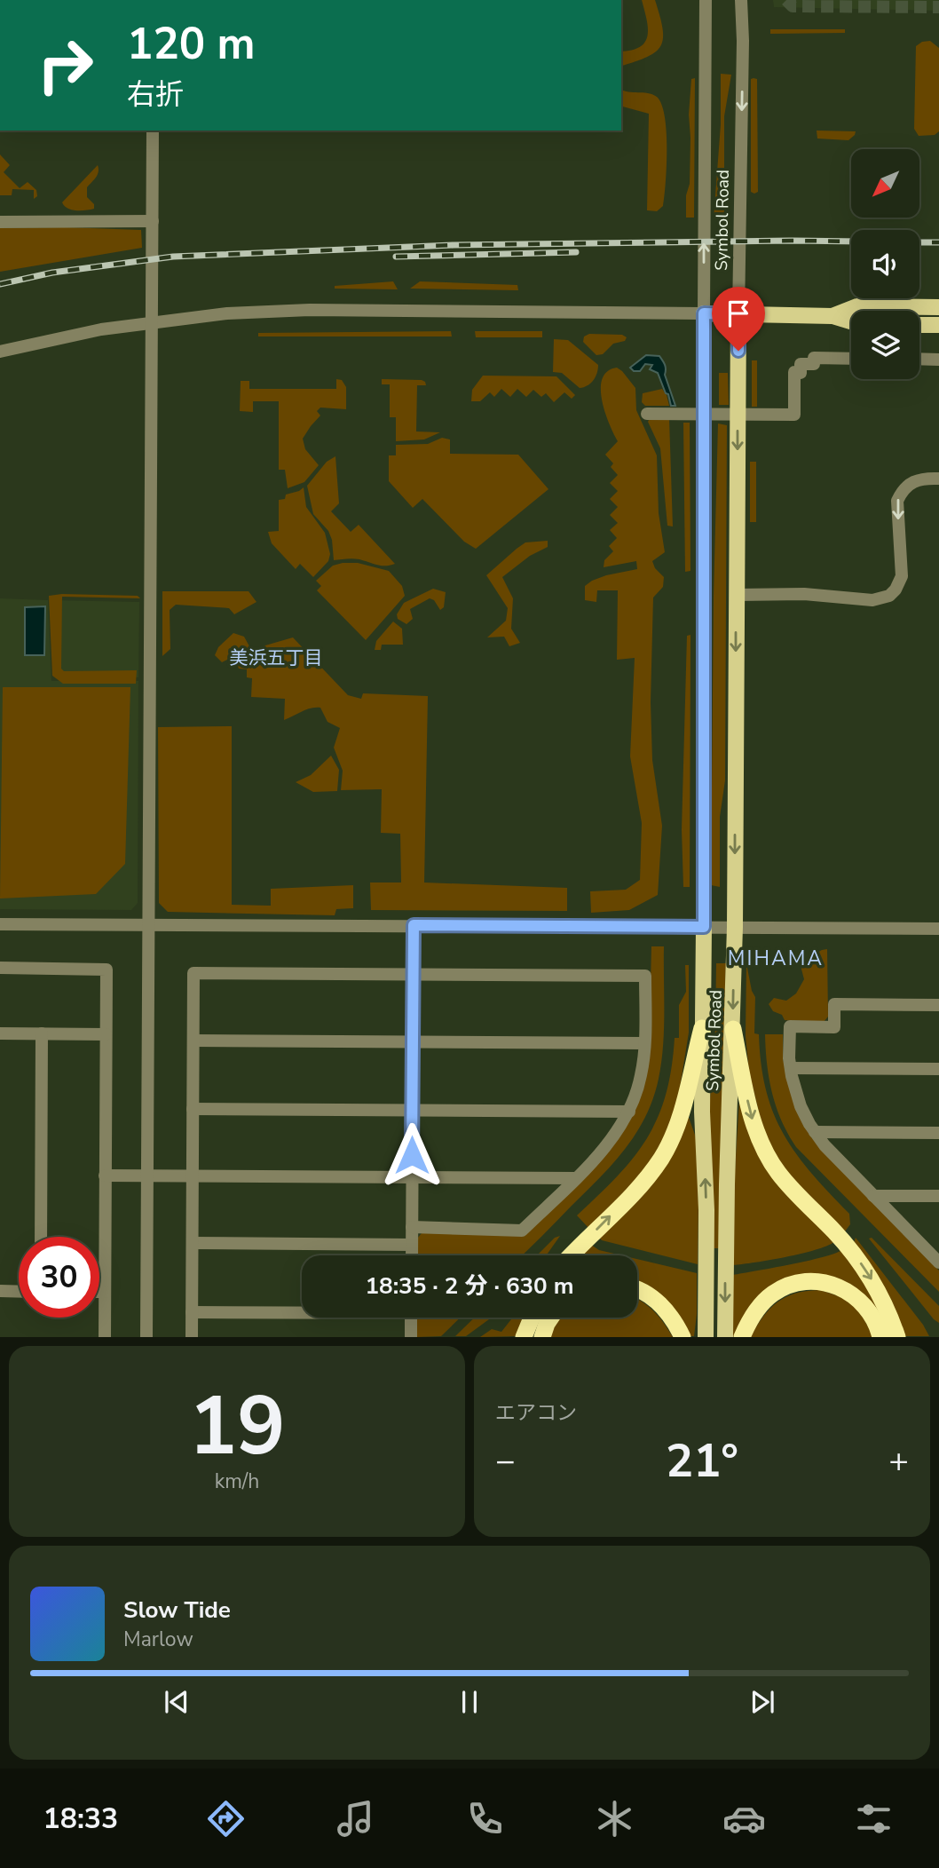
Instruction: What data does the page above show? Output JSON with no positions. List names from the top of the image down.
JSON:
{
  "streets": {
    "main road": ["Symbol Road"]
  },
  "districts": ["美浜五丁目", "MIHAMA"],
  "north": "bottom left",
  "page": {
    "turn": ["120 m", "右折"],
    "limit": "30",
    "trip": "18:35 · 2 分 · 630 m",
    "tile": [
      ["19", "km/h"],
      "エアコン"
    ],
    "heat": ["−", "21°", "+"],
    "song": ["Slow Tide", "Marlow"],
    "tabs": "18:33"
  }
}
